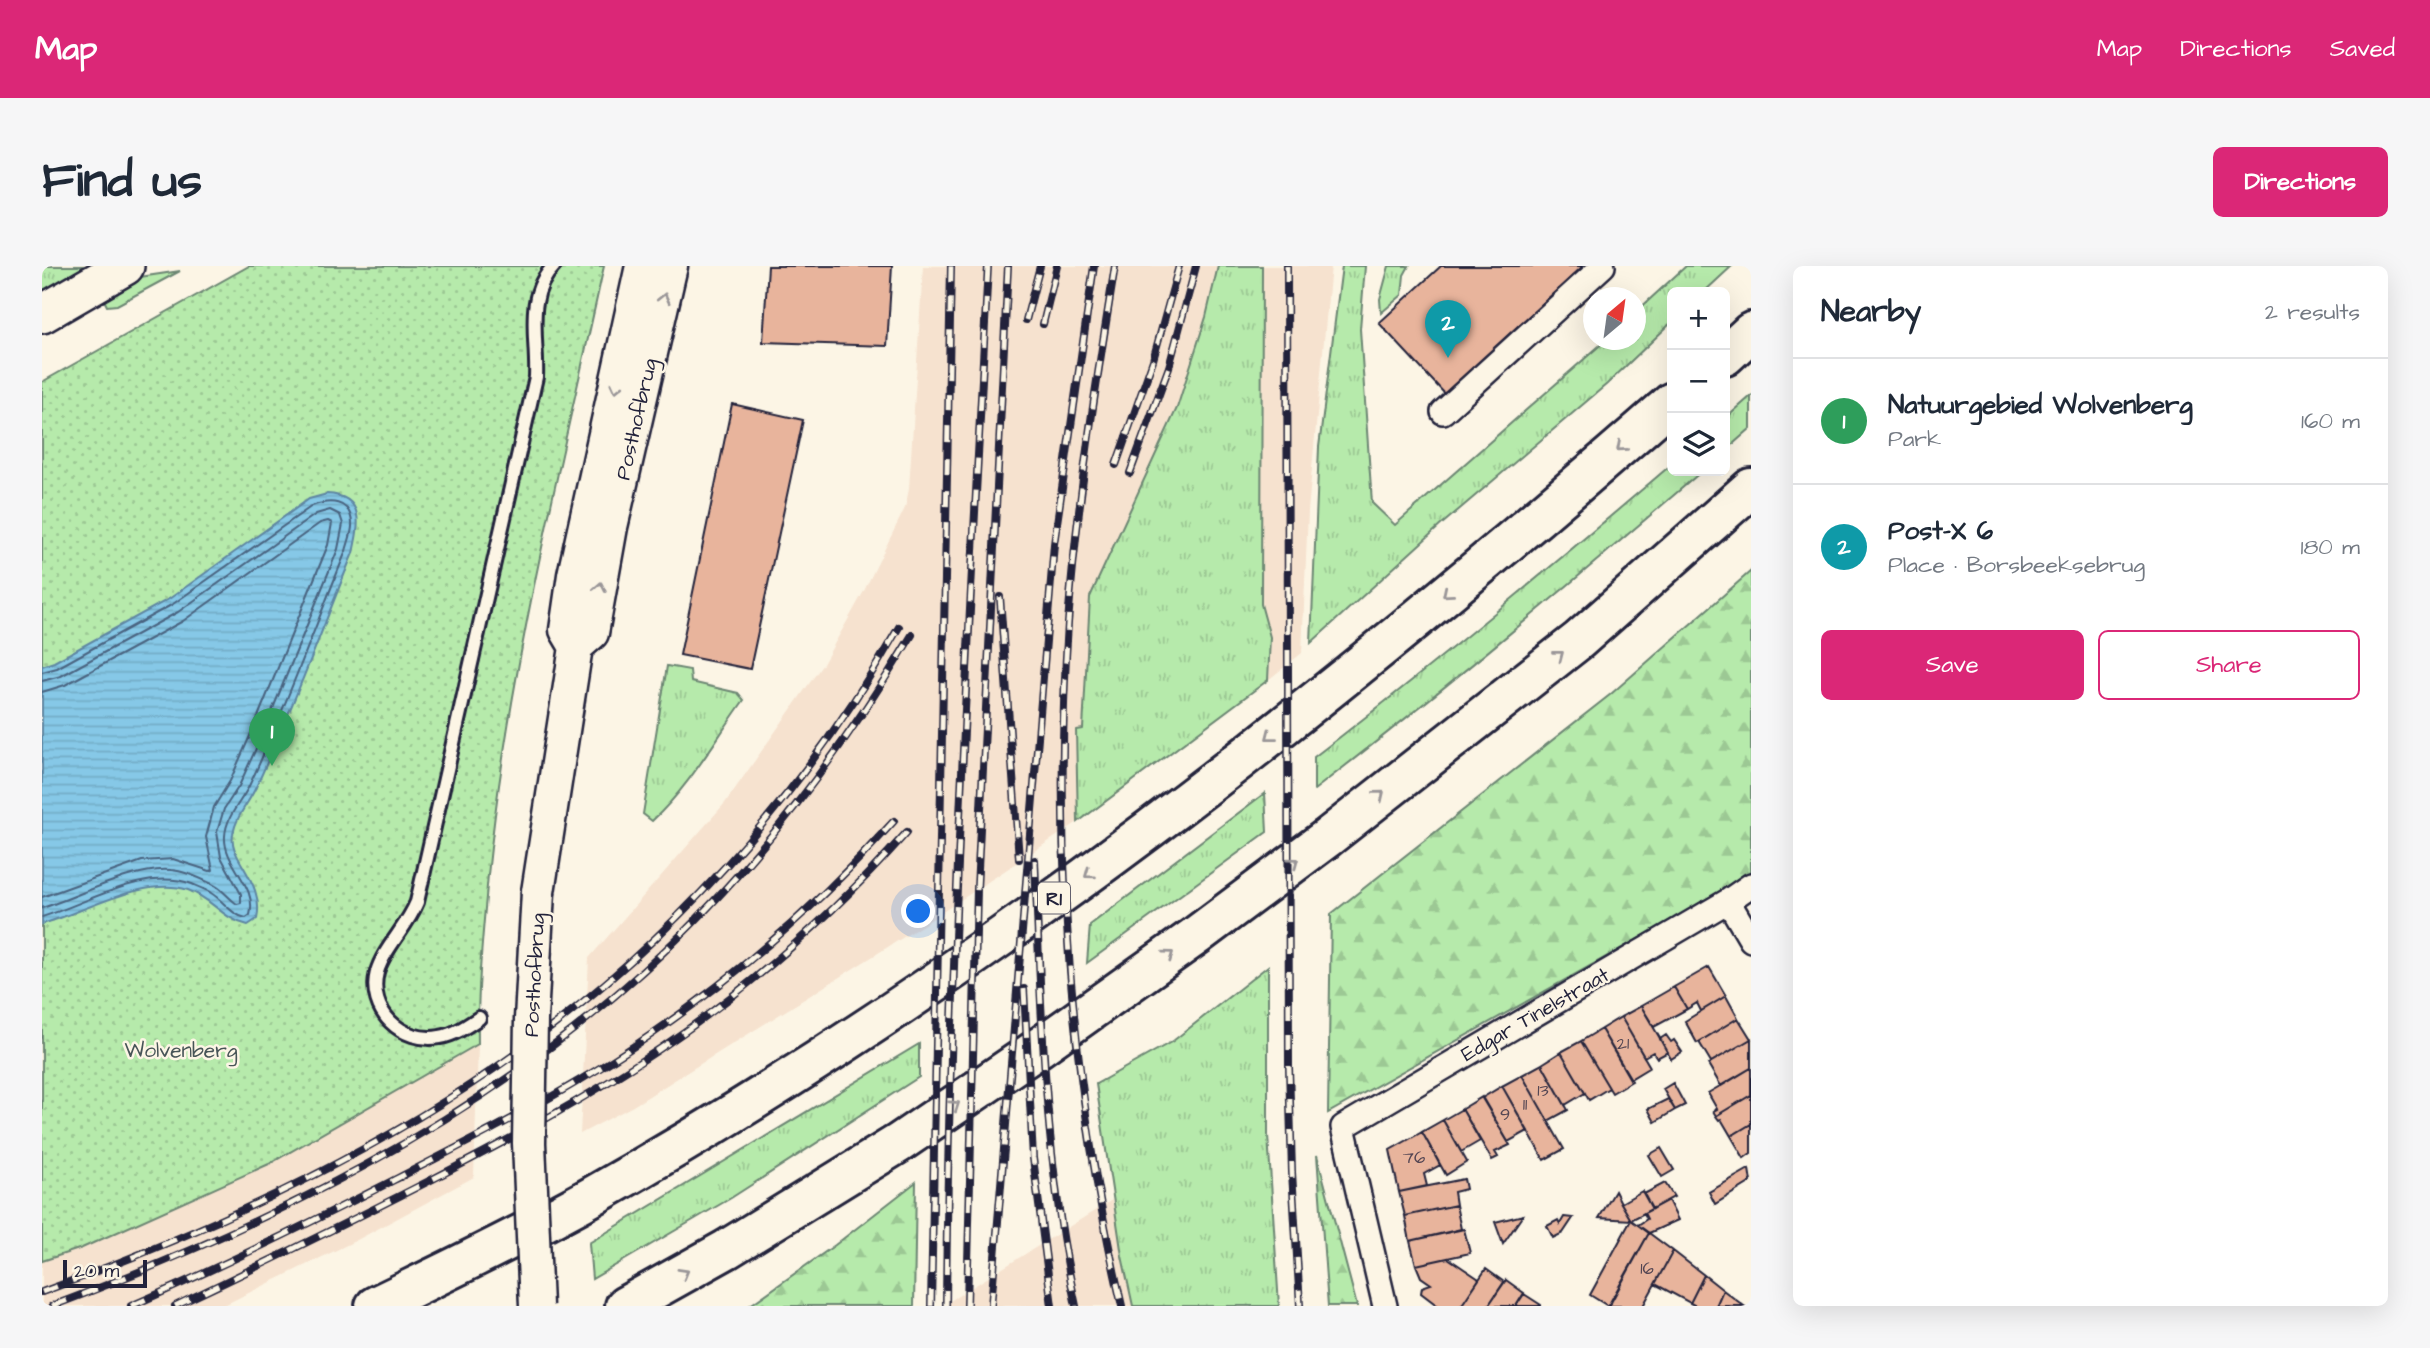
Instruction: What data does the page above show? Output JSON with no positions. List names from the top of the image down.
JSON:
{
  "streets": {
    "highway": ["R1"],
    "street": ["Posthofbrug", "Edgar Tinelstraat"]
  },
  "parks": ["Wolvenberg"],
  "house_numbers": [
    "21",
    "13",
    "11",
    "9",
    "76",
    "16"
  ],
  "scale_bar": "20 m",
  "north": "top right",
  "page": {
    "header": "Map",
    "nav": ["Map", "Directions", "Saved"],
    "buttons": [
      "Directions",
      ["Save", "Share"]
    ],
    "title": "Find us",
    "heading": ["Nearby", "2 results"],
    "map_buttons": ["+", "−"],
    "pins": ["2", "1"],
    "list": [
      {
        "mark": "1",
        "name": "Natuurgebied Wolvenberg",
        "note": "Park",
        "value": "160 m"
      },
      {
        "mark": "2",
        "name": "Post-X 6",
        "note": "Place · Borsbeeksebrug",
        "value": "180 m"
      }
    ],
    "scale": "20 m"
  }
}
